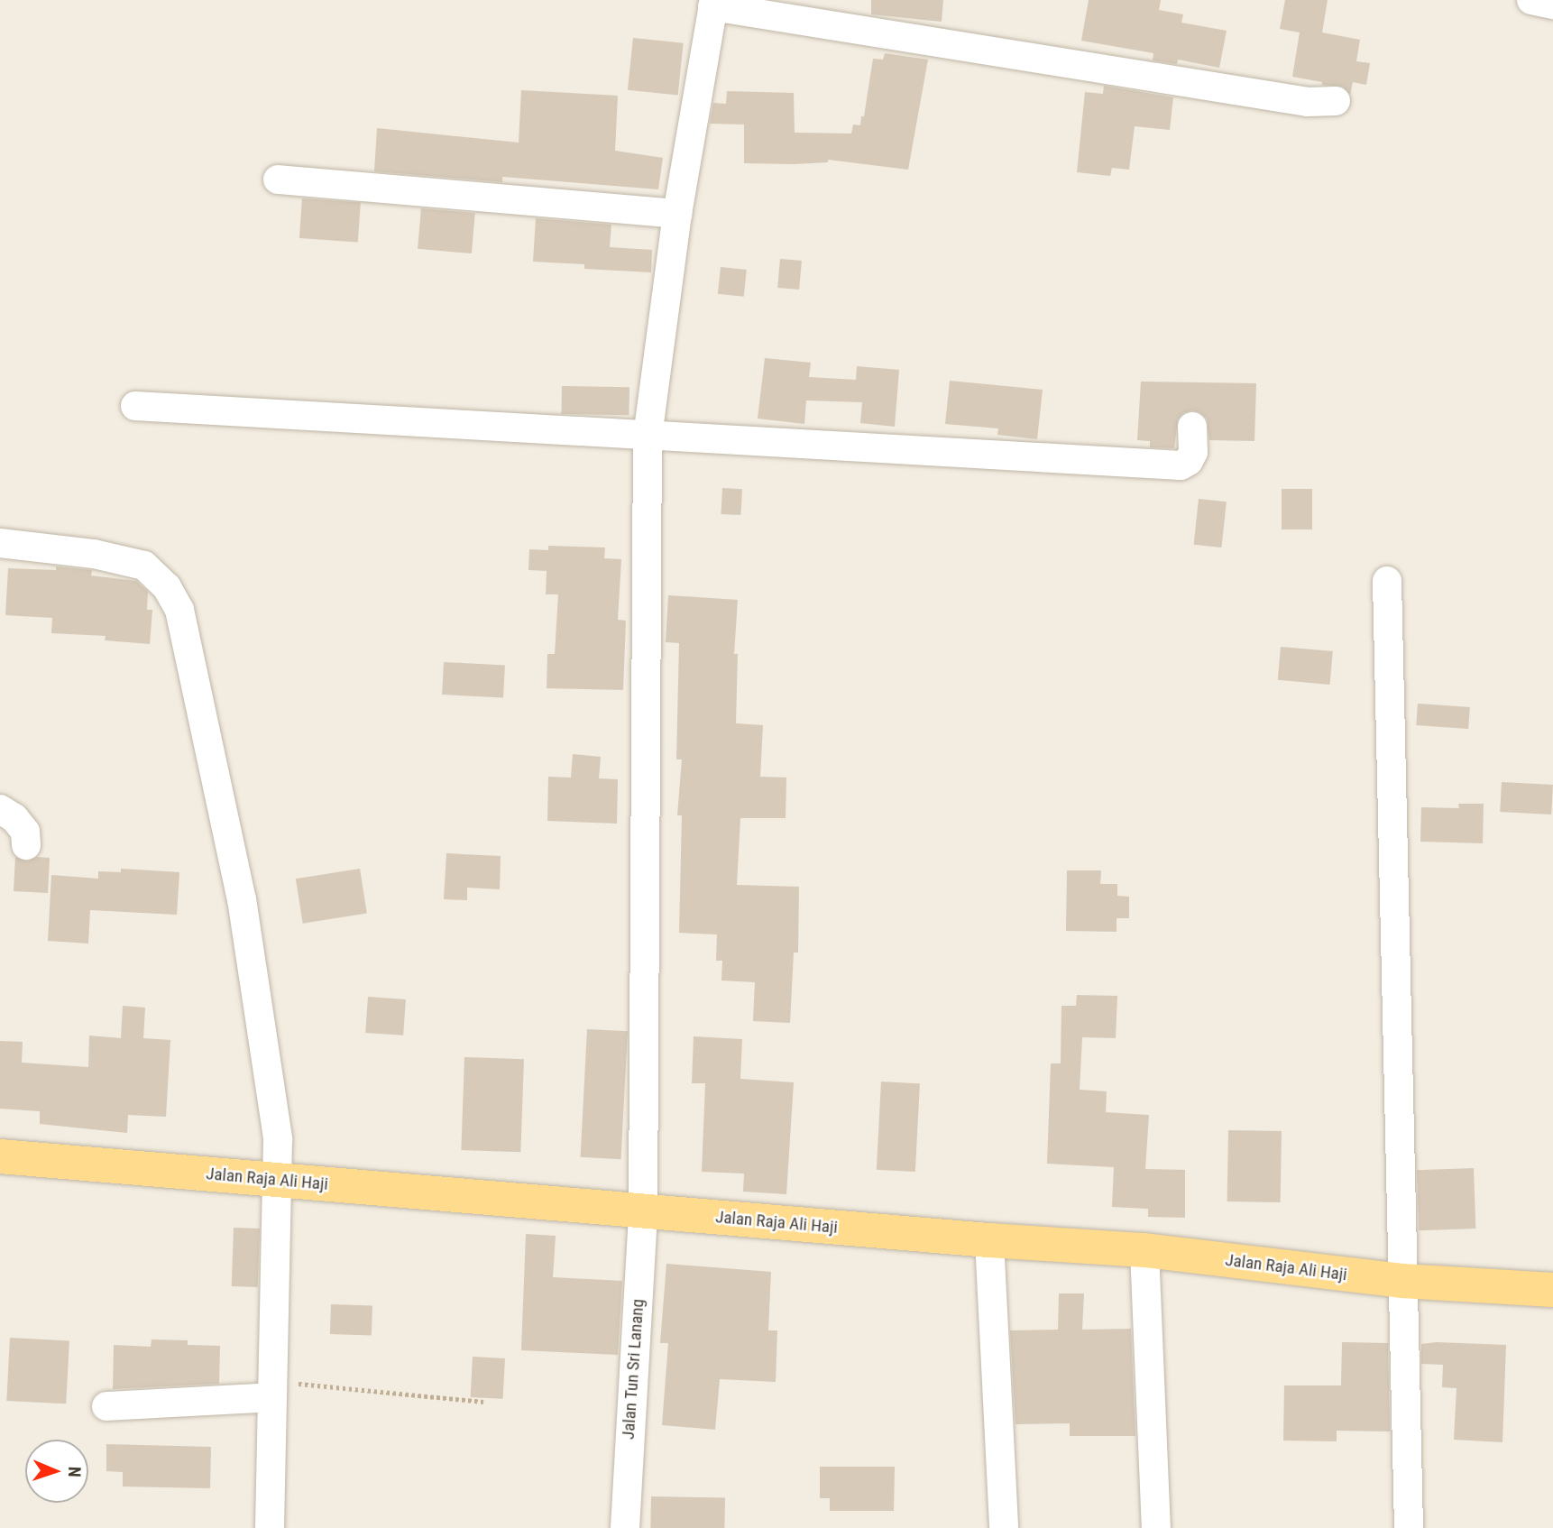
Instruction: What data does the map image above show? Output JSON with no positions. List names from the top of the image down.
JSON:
{
  "streets": {
    "main road": ["Jalan Raja Ali Haji"],
    "street": ["Jalan Tun Sri Lanang"]
  },
  "crossings": [
    ["Jalan Raja Ali Haji", "Jalan Tun Sri Lanang"]
  ],
  "north": "right"
}
